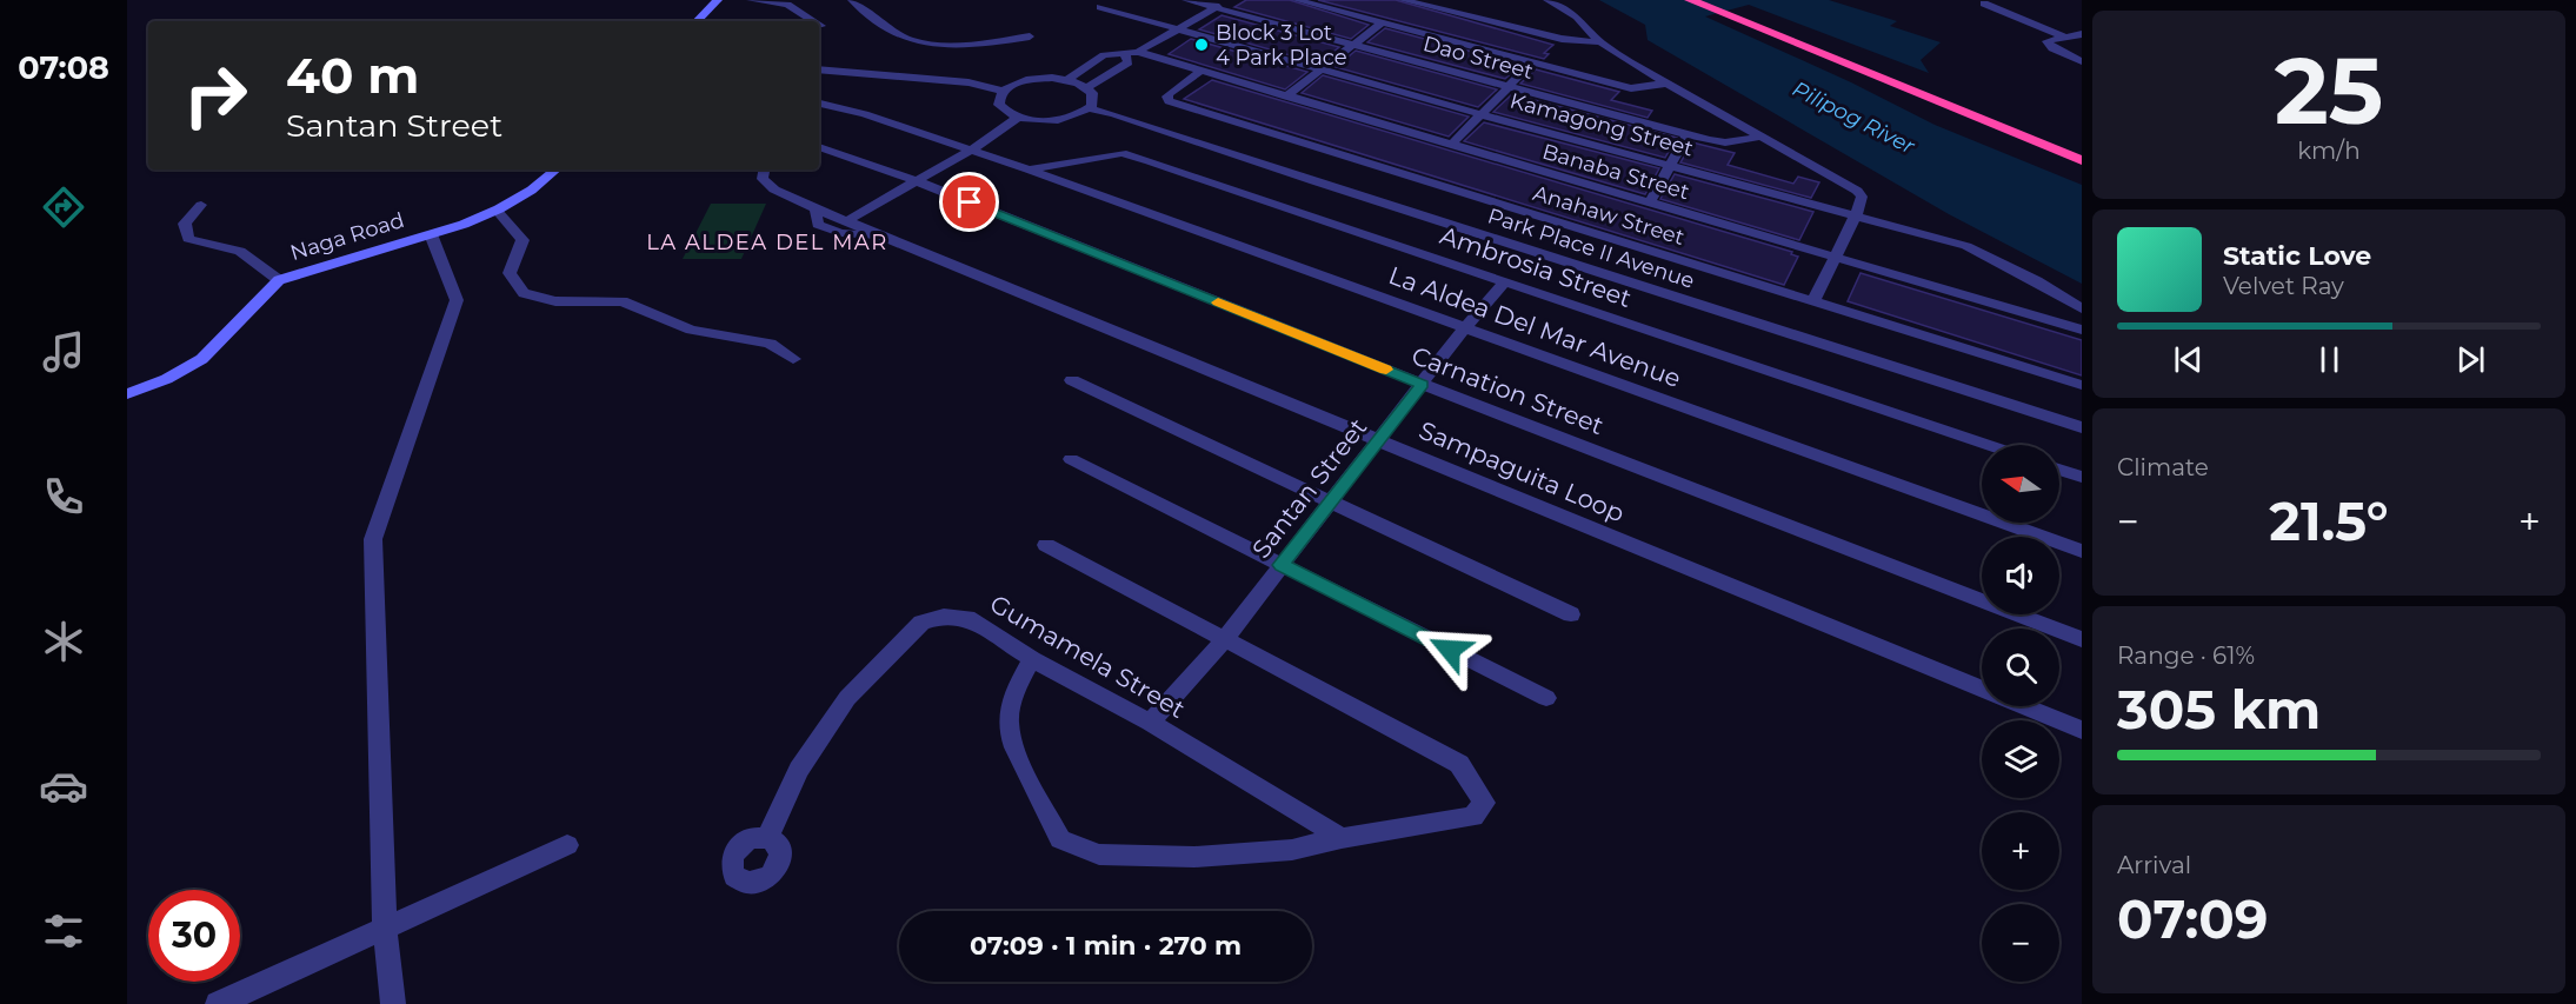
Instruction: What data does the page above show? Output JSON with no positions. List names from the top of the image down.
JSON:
{
  "streets": {
    "street": [
      "Dao Street",
      "Kamagong Street",
      "Banaba Street",
      "Anahaw Street",
      "Naga Road",
      "Park Place II Avenue",
      "Ambrosia Street",
      "La Aldea Del Mar Avenue",
      "Carnation Street",
      "Sampaguita Loop",
      "Santan Street",
      "Gumamela Street"
    ]
  },
  "crossings": [
    ["Banaba Street", "Anahaw Street"],
    ["Ambrosia Street", "La Aldea Del Mar Avenue"],
    ["Ambrosia Street", "Santan Street"],
    ["La Aldea Del Mar Avenue", "Santan Street"],
    ["Carnation Street", "Santan Street"],
    ["Sampaguita Loop", "Santan Street"],
    ["Santan Street", "Gumamela Street"]
  ],
  "districts": ["LA ALDEA DEL MAR"],
  "water": ["Pilipog River"],
  "places": ["Block 3 Lot 4 Park Place"],
  "north": "left",
  "page": {
    "tabs": "07:08",
    "tile": [
      ["25", "km/h"],
      "Climate",
      ["Range · 61%", "305 km"],
      ["Arrival", "07:09"]
    ],
    "turn": ["40 m", "Santan Street"],
    "song": ["Static Love", "Velvet Ray"],
    "map_buttons": ["+", "−"],
    "heat": ["−", "21.5°", "+"],
    "limit": "30",
    "trip": "07:09 · 1 min · 270 m"
  }
}
